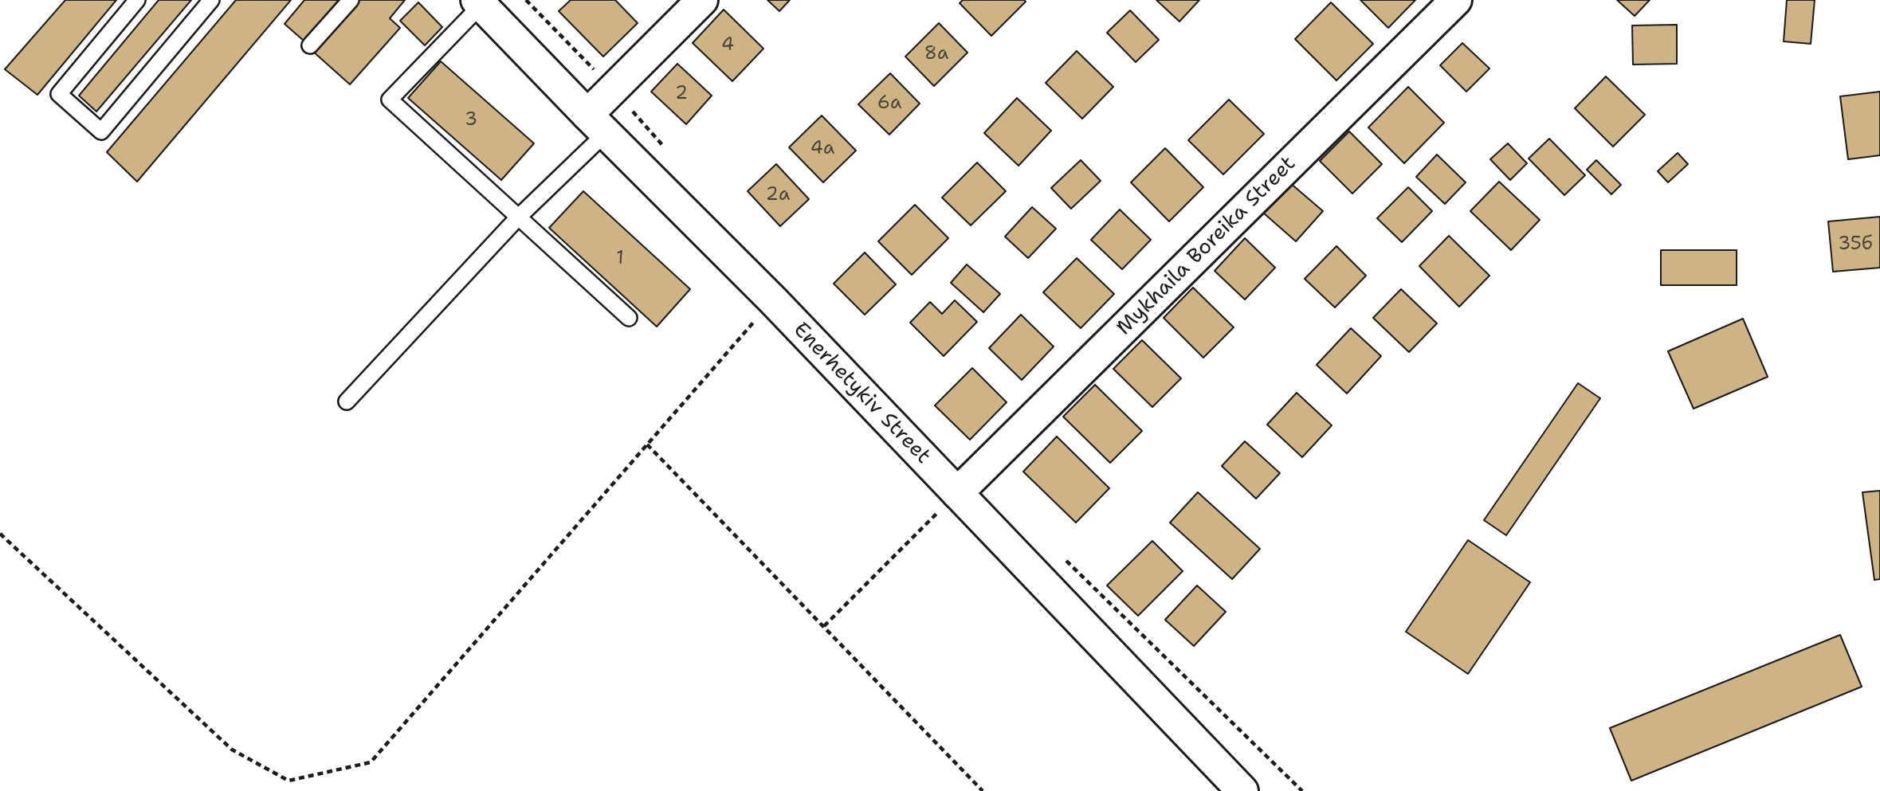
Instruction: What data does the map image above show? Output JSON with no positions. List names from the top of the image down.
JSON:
{
  "streets": {
    "street": ["Mykhaila Boreika Street", "Enerhetykiv Street"]
  },
  "crossings": [
    ["Mykhaila Boreika Street", "Enerhetykiv Street"]
  ],
  "house_numbers": [
    "4",
    "8а",
    "2",
    "6а",
    "3",
    "4а",
    "2а",
    "35б",
    "1"
  ]
}
